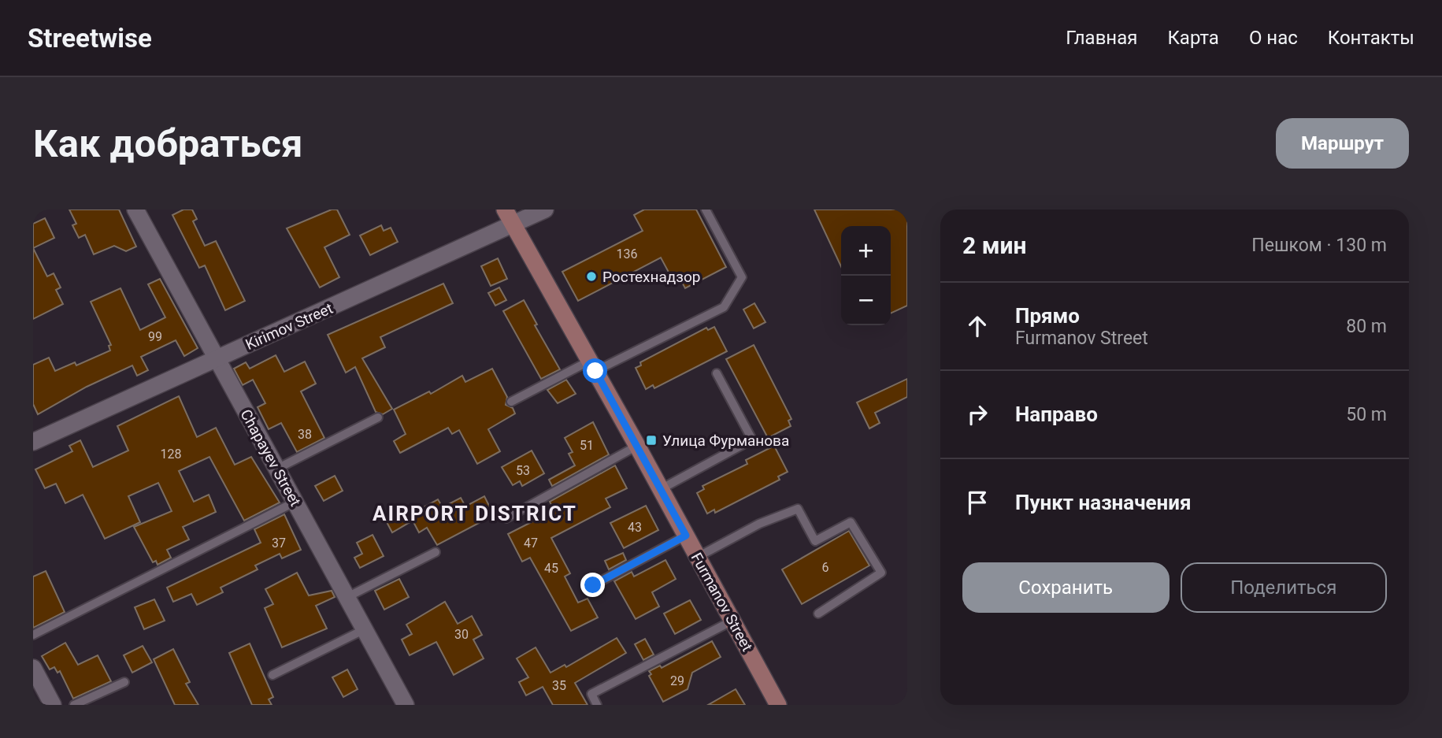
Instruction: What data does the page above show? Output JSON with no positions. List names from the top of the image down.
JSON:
{
  "streets": {
    "street": ["Kirimov Street", "Chapayev Street", "Furmanov Street"]
  },
  "crossings": [
    ["Kirimov Street", "Chapayev Street"],
    ["Kirimov Street", "Furmanov Street"]
  ],
  "districts": ["AIRPORT DISTRICT"],
  "places": {
    "other": ["Ростехнадзор"],
    "transit": ["Улица Фурманова"]
  },
  "house_numbers": [
    "136",
    "99",
    "38",
    "51",
    "128",
    "53",
    "43",
    "37",
    "47",
    "6",
    "45",
    "30",
    "29",
    "35"
  ],
  "page": {
    "header": "Streetwise",
    "nav": [
      "Главная",
      "Карта",
      "О нас",
      "Контакты"
    ],
    "buttons": [
      "Маршрут",
      ["Сохранить", "Поделиться"]
    ],
    "title": "Как добраться",
    "heading": ["2 мин", "Пешком · 130 m"],
    "map_buttons": ["+", "−"],
    "list": [
      ["Прямо", "Furmanov Street", "80 m"],
      ["Направо", "50 m"],
      "Пункт назначения"
    ]
  }
}
